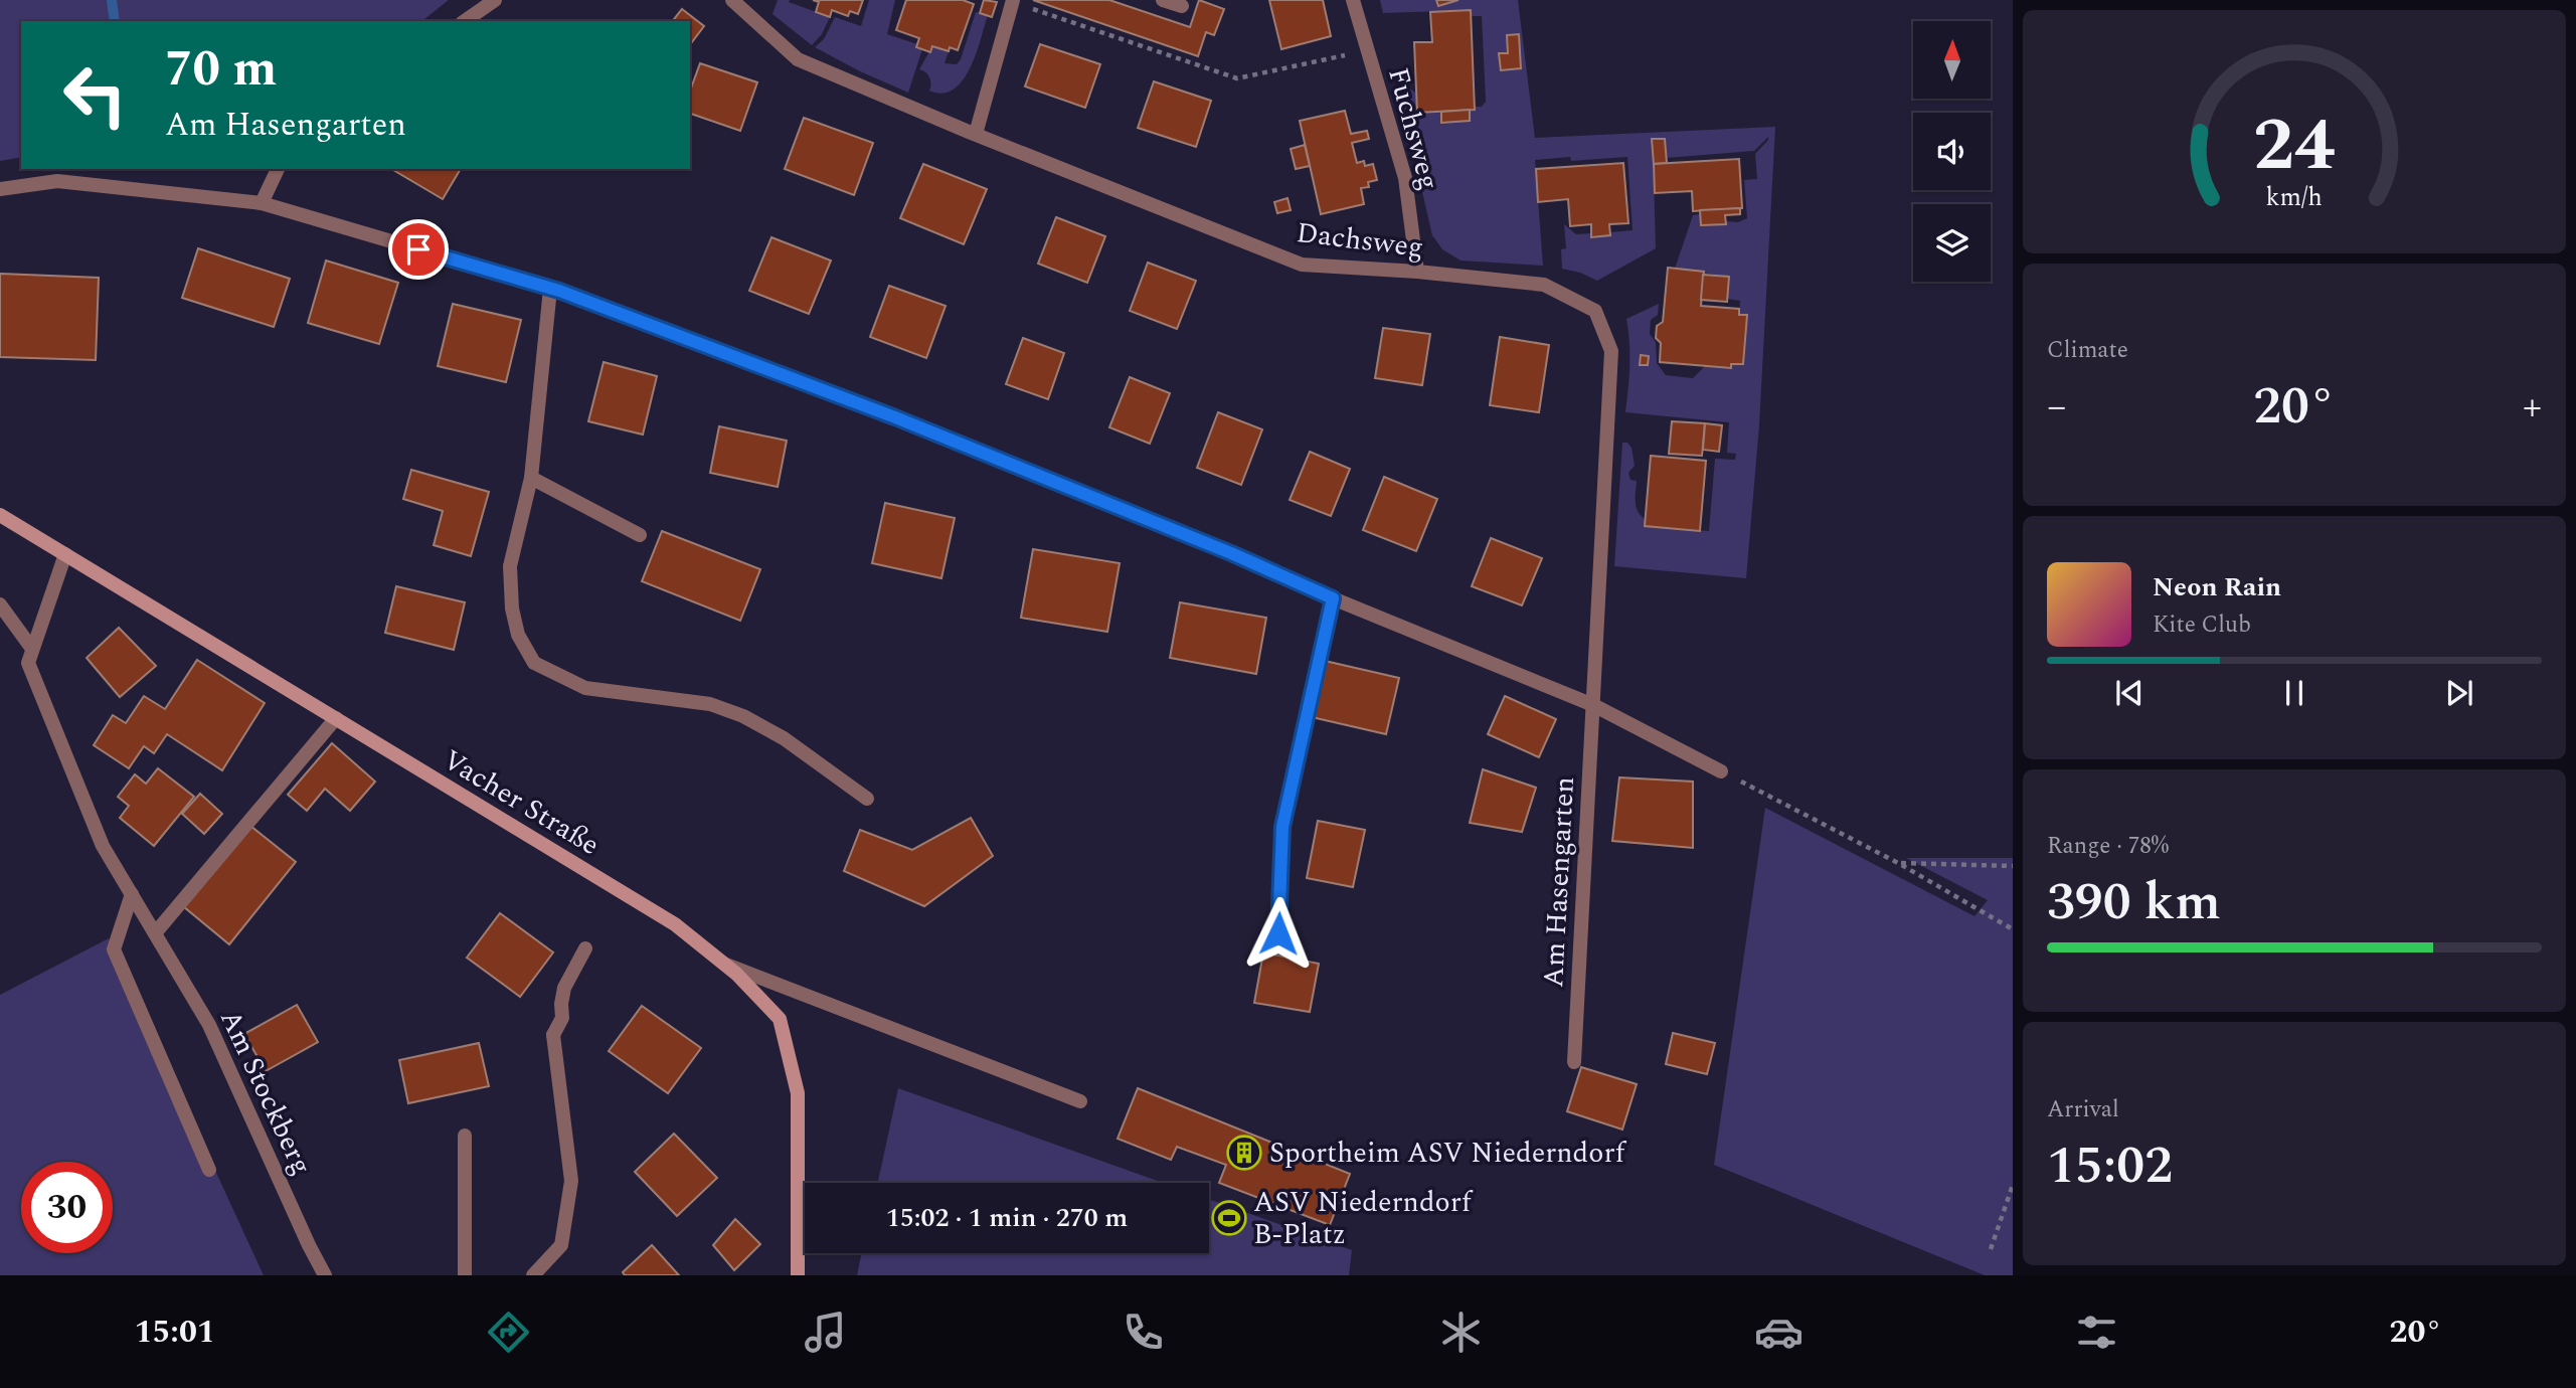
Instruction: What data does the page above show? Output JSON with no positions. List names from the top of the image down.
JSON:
{
  "streets": {
    "main road": ["Vacher Straße"],
    "street": [
      "Fuchsweg",
      "Dachsweg",
      "Am Hasengarten",
      "Am Stockberg"
    ]
  },
  "crossings": [
    ["Fuchsweg", "Dachsweg"],
    ["Dachsweg", "Am Hasengarten"],
    ["Vacher Straße", "Am Stockberg"]
  ],
  "places": {
    "building": ["Sportheim ASV Niederndorf"],
    "sports": ["ASV Niederndorf B-Platz"]
  },
  "north": "top",
  "page": {
    "turn": ["70 m", "Am Hasengarten"],
    "tile": [
      "Climate",
      ["Range · 78%", "390 km"],
      ["Arrival", "15:02"]
    ],
    "heat": ["−", "20°", "+"],
    "song": ["Neon Rain", "Kite Club"],
    "limit": "30",
    "trip": "15:02 · 1 min · 270 m",
    "tabs": ["15:01", "20°"],
    "gauge": ["24", "km/h"]
  }
}
